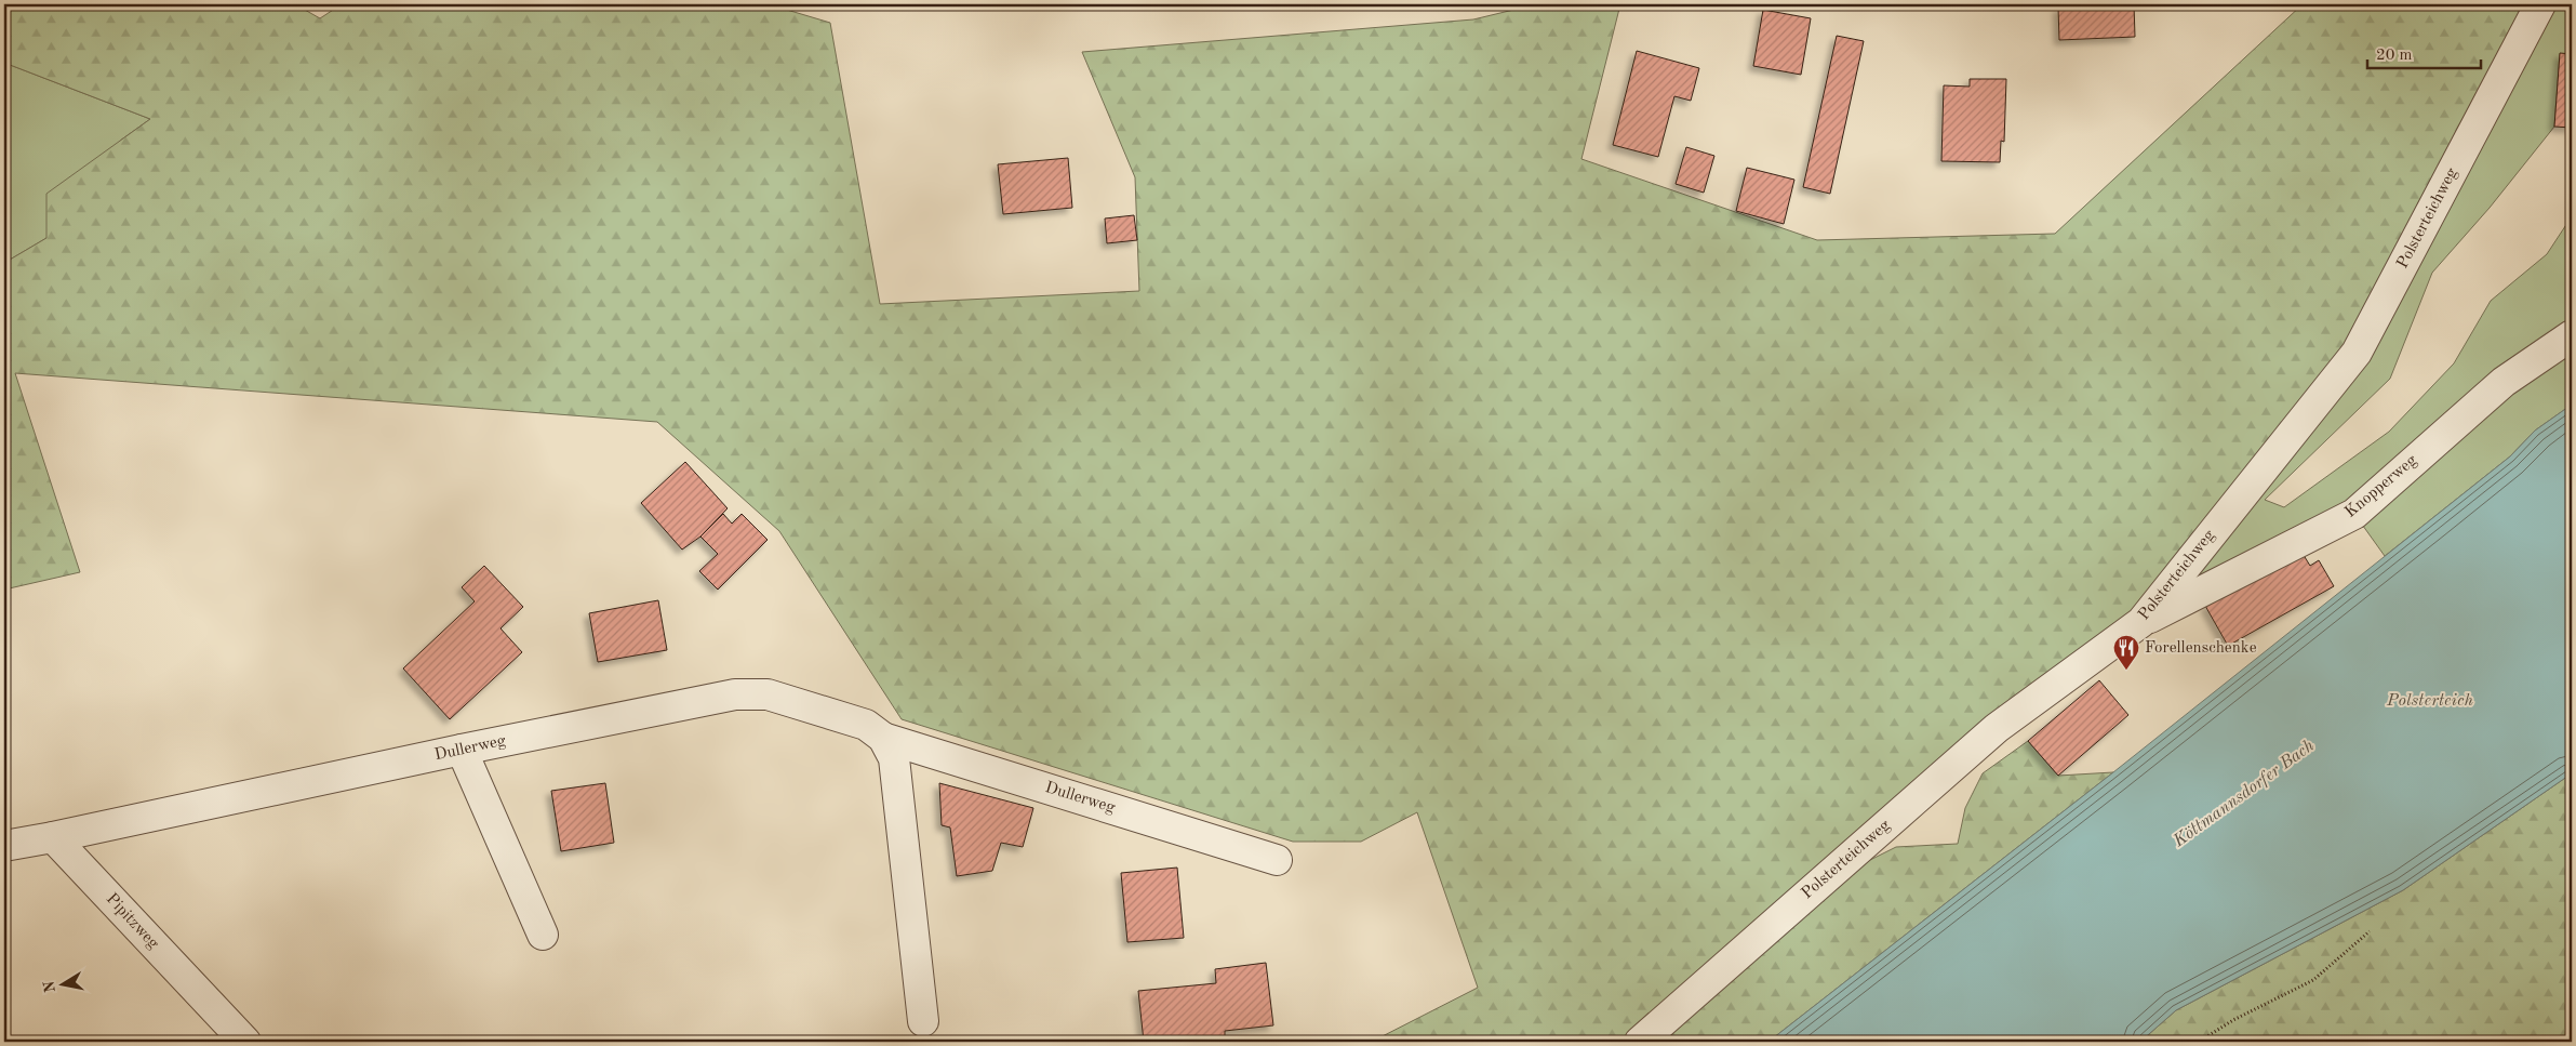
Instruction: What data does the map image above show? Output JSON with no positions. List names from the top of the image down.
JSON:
{
  "streets": {
    "street": [
      "Polsterteichweg",
      "Knopperweg",
      "Dullerweg",
      "Pipitzweg"
    ]
  },
  "crossings": [
    ["Polsterteichweg", "Knopperweg"],
    ["Dullerweg", "Pipitzweg"]
  ],
  "water": ["Polsterteich", "Köttmannsdorfer Bach"],
  "places": {
    "restaurant": ["Forellenschenke"]
  },
  "scale_bar": "20 m",
  "north": "left"
}
